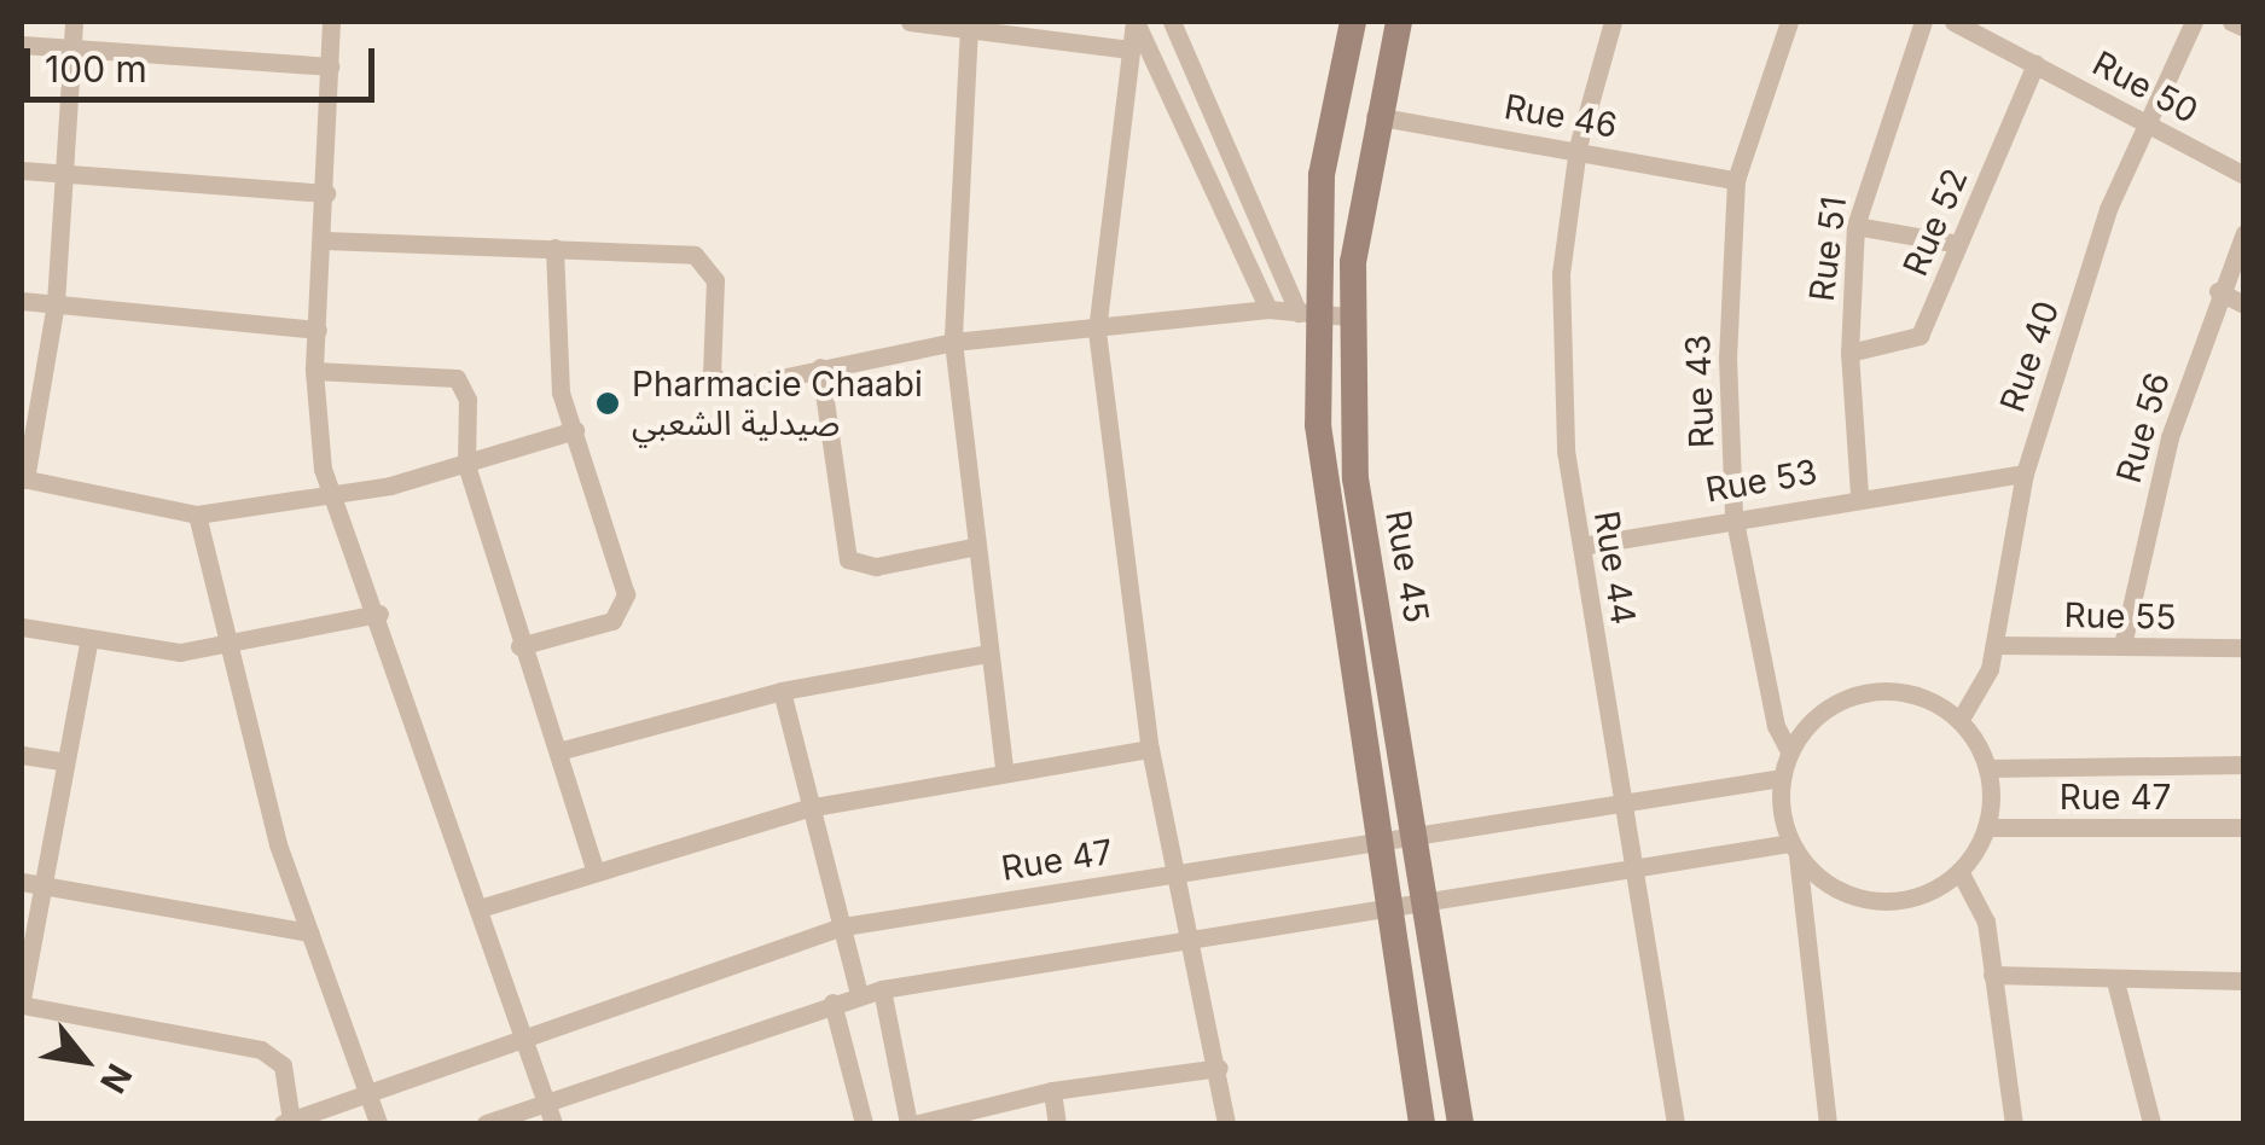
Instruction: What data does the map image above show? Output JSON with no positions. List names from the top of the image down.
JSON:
{
  "streets": {
    "street": [
      "Rue 50",
      "Rue 46",
      "Rue 52",
      "Rue 51",
      "Rue 40",
      "Rue 43",
      "Rue 56",
      "Rue 53",
      "Rue 45",
      "Rue 44",
      "Rue 55",
      "Rue 47"
    ]
  },
  "crossings": [
    ["Rue 50", "Rue 52"],
    ["Rue 50", "Rue 40"],
    ["Rue 46", "Rue 43"],
    ["Rue 46", "Rue 45"],
    ["Rue 46", "Rue 44"],
    ["Rue 52", "Rue 51"],
    ["Rue 51", "Rue 53"],
    ["Rue 40", "Rue 43"],
    ["Rue 40", "Rue 53"],
    ["Rue 40", "Rue 55"],
    ["Rue 40", "Rue 47"],
    ["Rue 43", "Rue 53"],
    ["Rue 43", "Rue 47"],
    ["Rue 56", "Rue 55"],
    ["Rue 53", "Rue 44"],
    ["Rue 45", "Rue 47"],
    ["Rue 44", "Rue 47"]
  ],
  "places": ["Pharmacie Chaabi صيدلية الشعبي"],
  "scale_bar": "100 m",
  "north": "bottom right"
}
